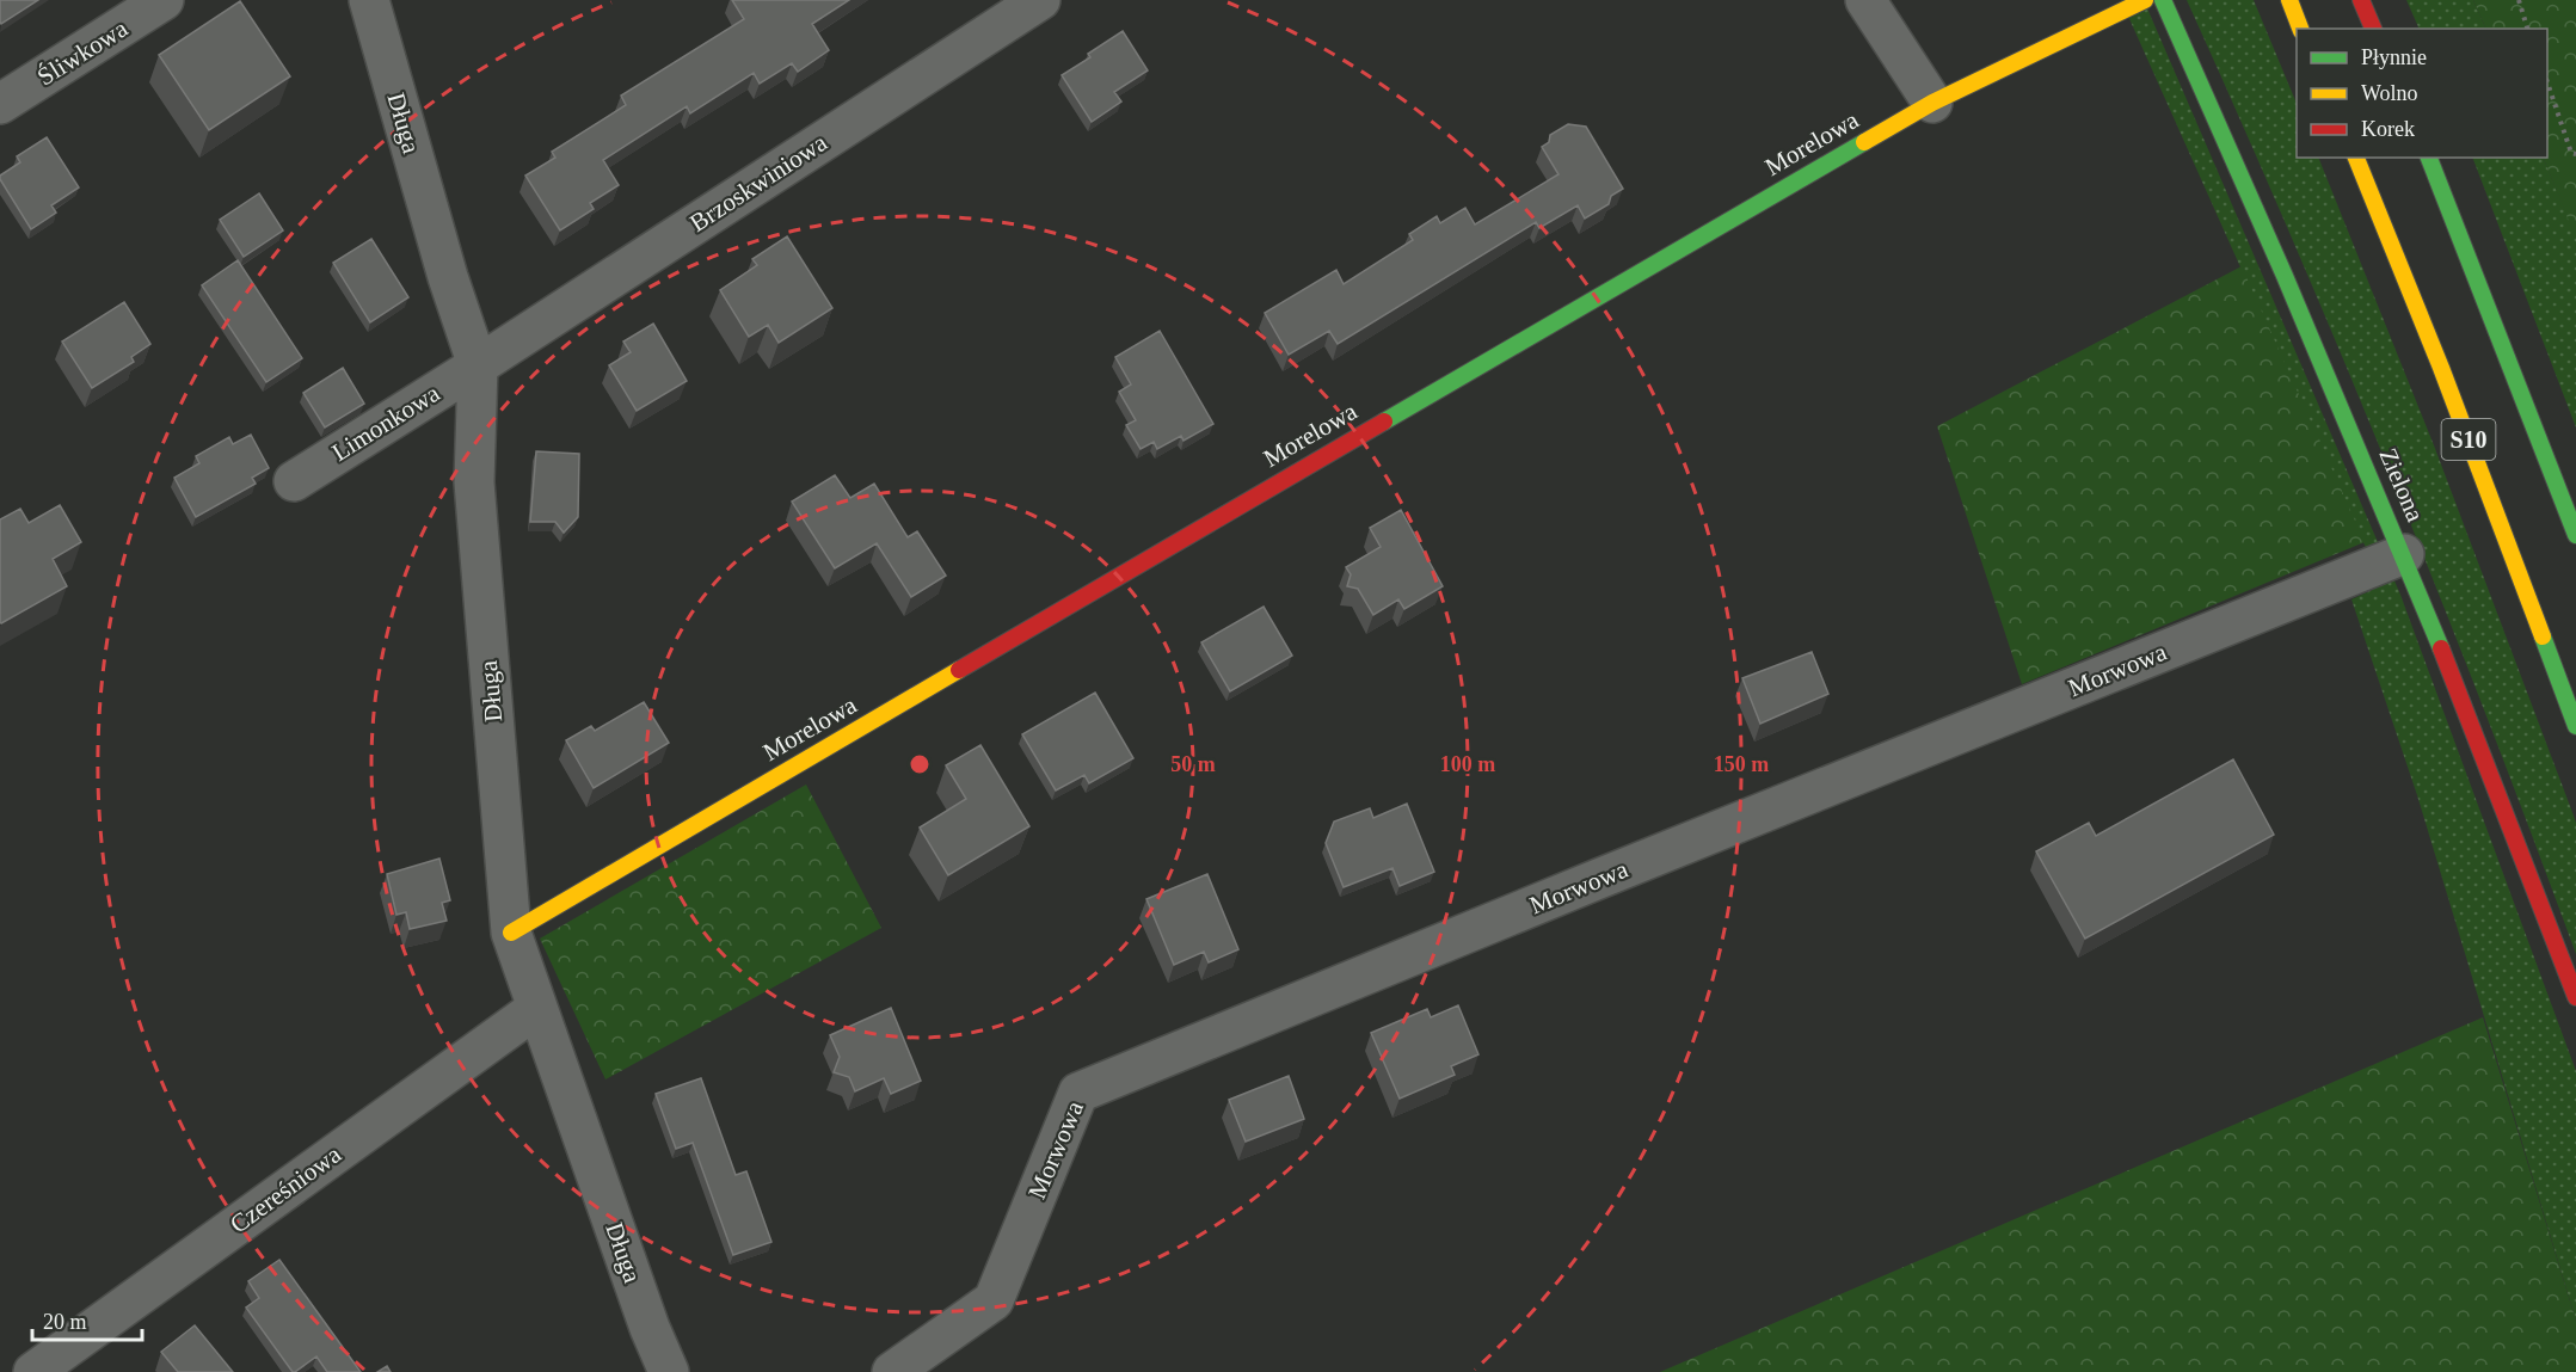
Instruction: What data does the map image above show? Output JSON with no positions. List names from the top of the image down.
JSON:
{
  "streets": {
    "main road": ["Morelowa", "S10", "Zielona"],
    "street": [
      "Śliwkowa",
      "Długa",
      "Brzoskwiniowa",
      "Limonkowa",
      "Morwowa",
      "Czereśniowa"
    ]
  },
  "crossings": [
    ["Długa", "Morelowa"],
    ["Długa", "Brzoskwiniowa"],
    ["Długa", "Limonkowa"],
    ["Długa", "Czereśniowa"],
    ["Brzoskwiniowa", "Limonkowa"],
    ["Zielona", "Morwowa"]
  ],
  "legend": ["Płynnie", "Wolno", "Korek"],
  "scale_bar": "20 m",
  "rings": ["50 m", "100 m", "150 m"]
}
